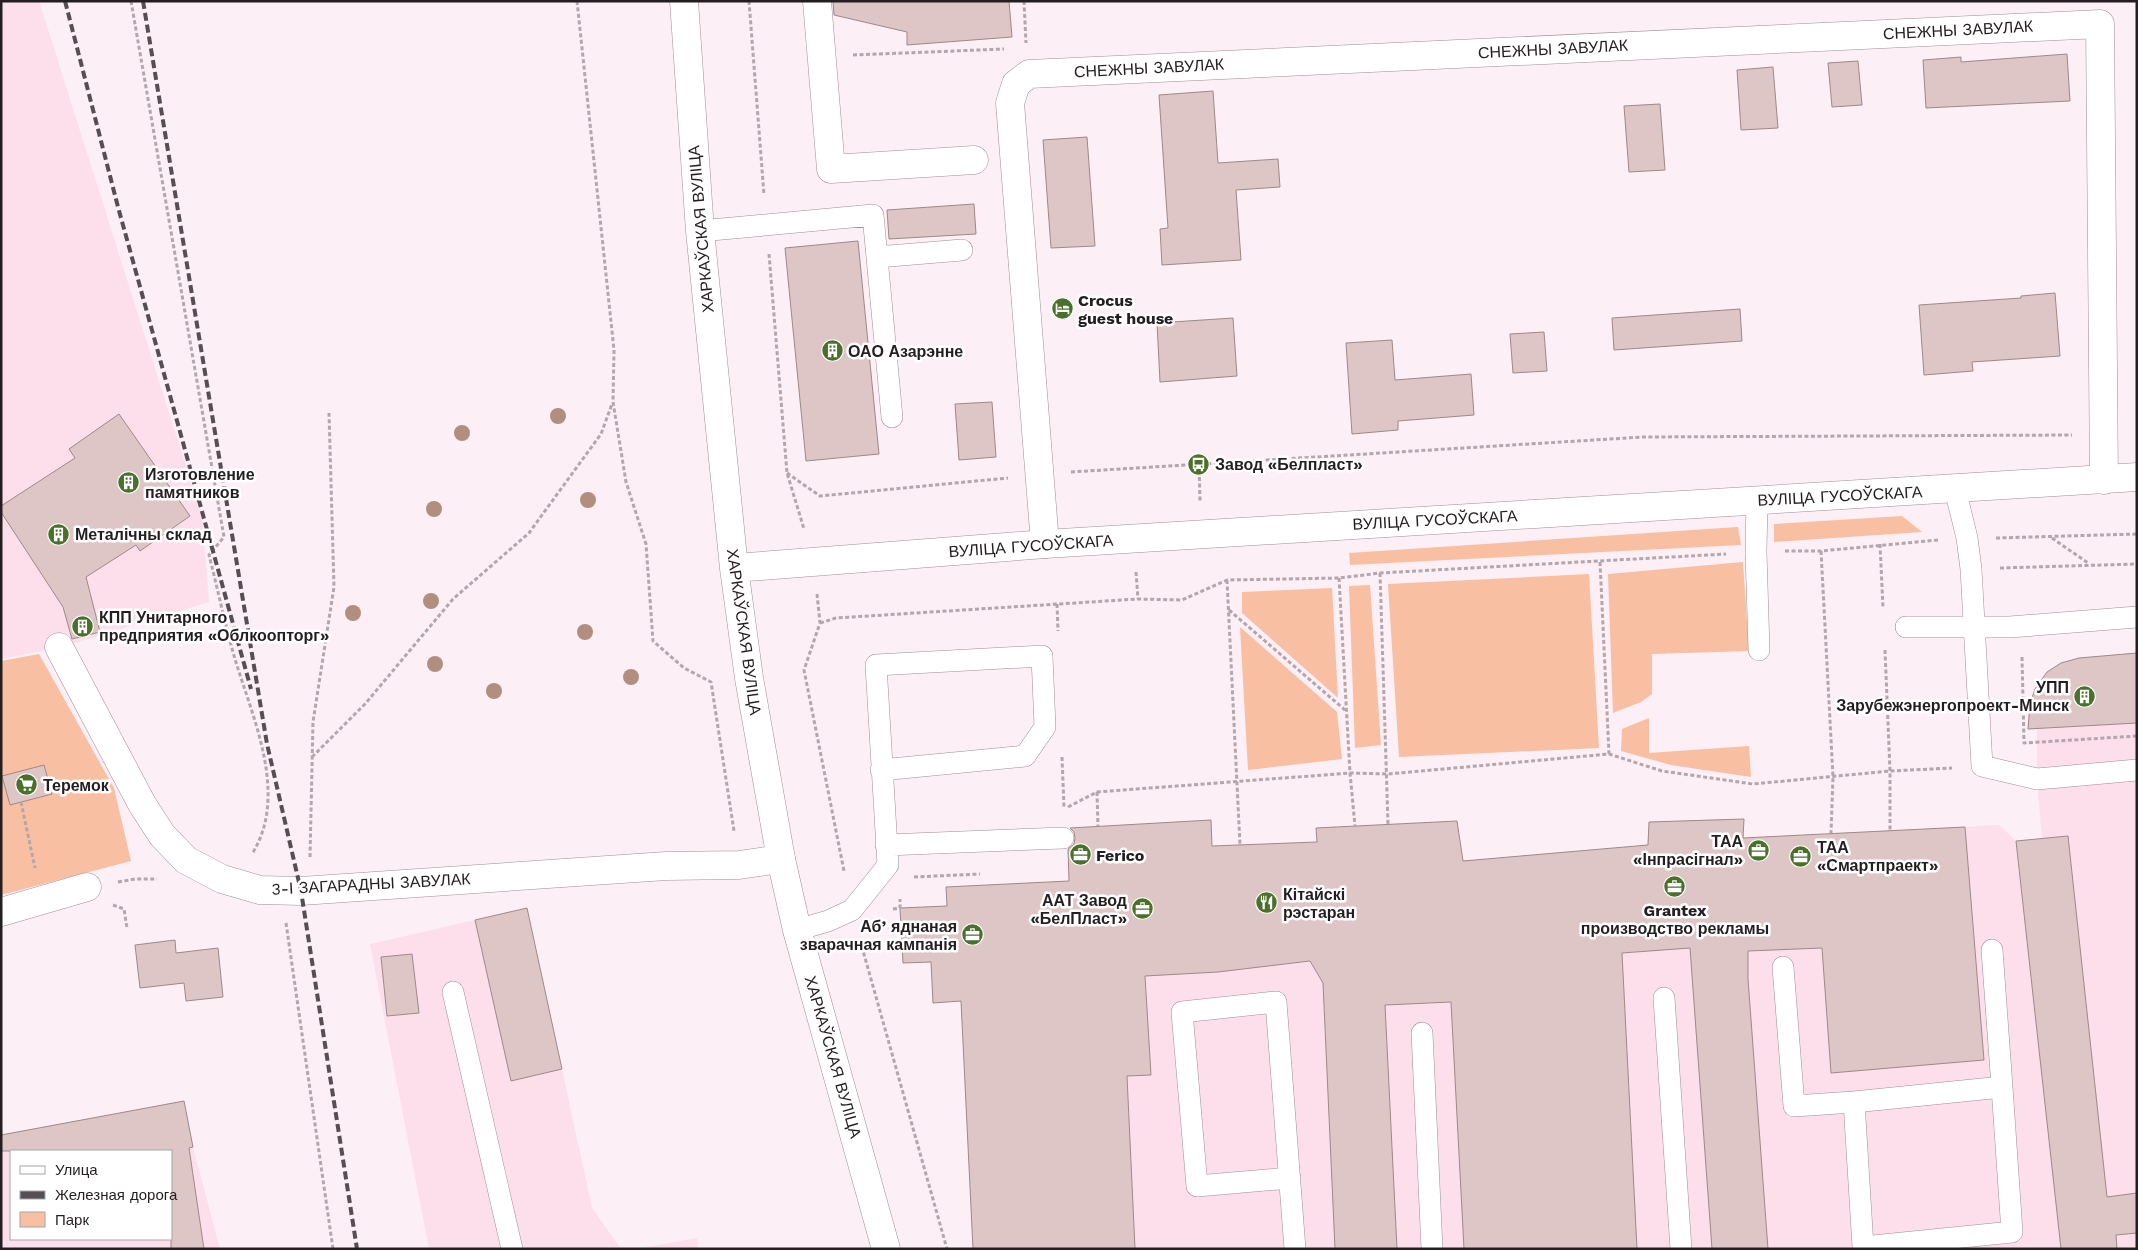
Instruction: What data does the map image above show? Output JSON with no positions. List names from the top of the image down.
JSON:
{
  "streets": {
    "street": [
      "СНЕЖНЫ ЗАВУЛАК",
      "ХАРКАЎСКАЯ ВУЛІЦА",
      "ВУЛІЦА ГУСОЎСКАГА",
      "3-І ЗАГАРАДНЫ ЗАВУЛАК"
    ]
  },
  "crossings": [
    ["СНЕЖНЫ ЗАВУЛАК", "ВУЛІЦА ГУСОЎСКАГА"],
    ["ХАРКАЎСКАЯ ВУЛІЦА", "ВУЛІЦА ГУСОЎСКАГА"],
    ["ХАРКАЎСКАЯ ВУЛІЦА", "3-І ЗАГАРАДНЫ ЗАВУЛАК"]
  ],
  "places": {
    "hotel": ["Crocus guest house"],
    "building": [
      "ОАО Азарэнне",
      "Изготовление памятников",
      "Металічны склад",
      "КПП Унитарного предприятия «Облкоопторг»",
      "УПП Зарубежэнергопроект-Минск"
    ],
    "bus stop": ["Завод «Белпласт»"],
    "supermarket": ["Теремок"],
    "office": [
      "ТАА «Інпрасігнал»",
      "Ferico",
      "ТАА «Смартпраект»",
      "Grantex производство рекламы",
      "ААТ Завод «БелПласт»",
      "Абʼяднаная зварачная кампанія"
    ],
    "restaurant": ["Кітайскі рэстаран"]
  },
  "legend": ["Улица", "Железная дорога", "Парк"]
}
